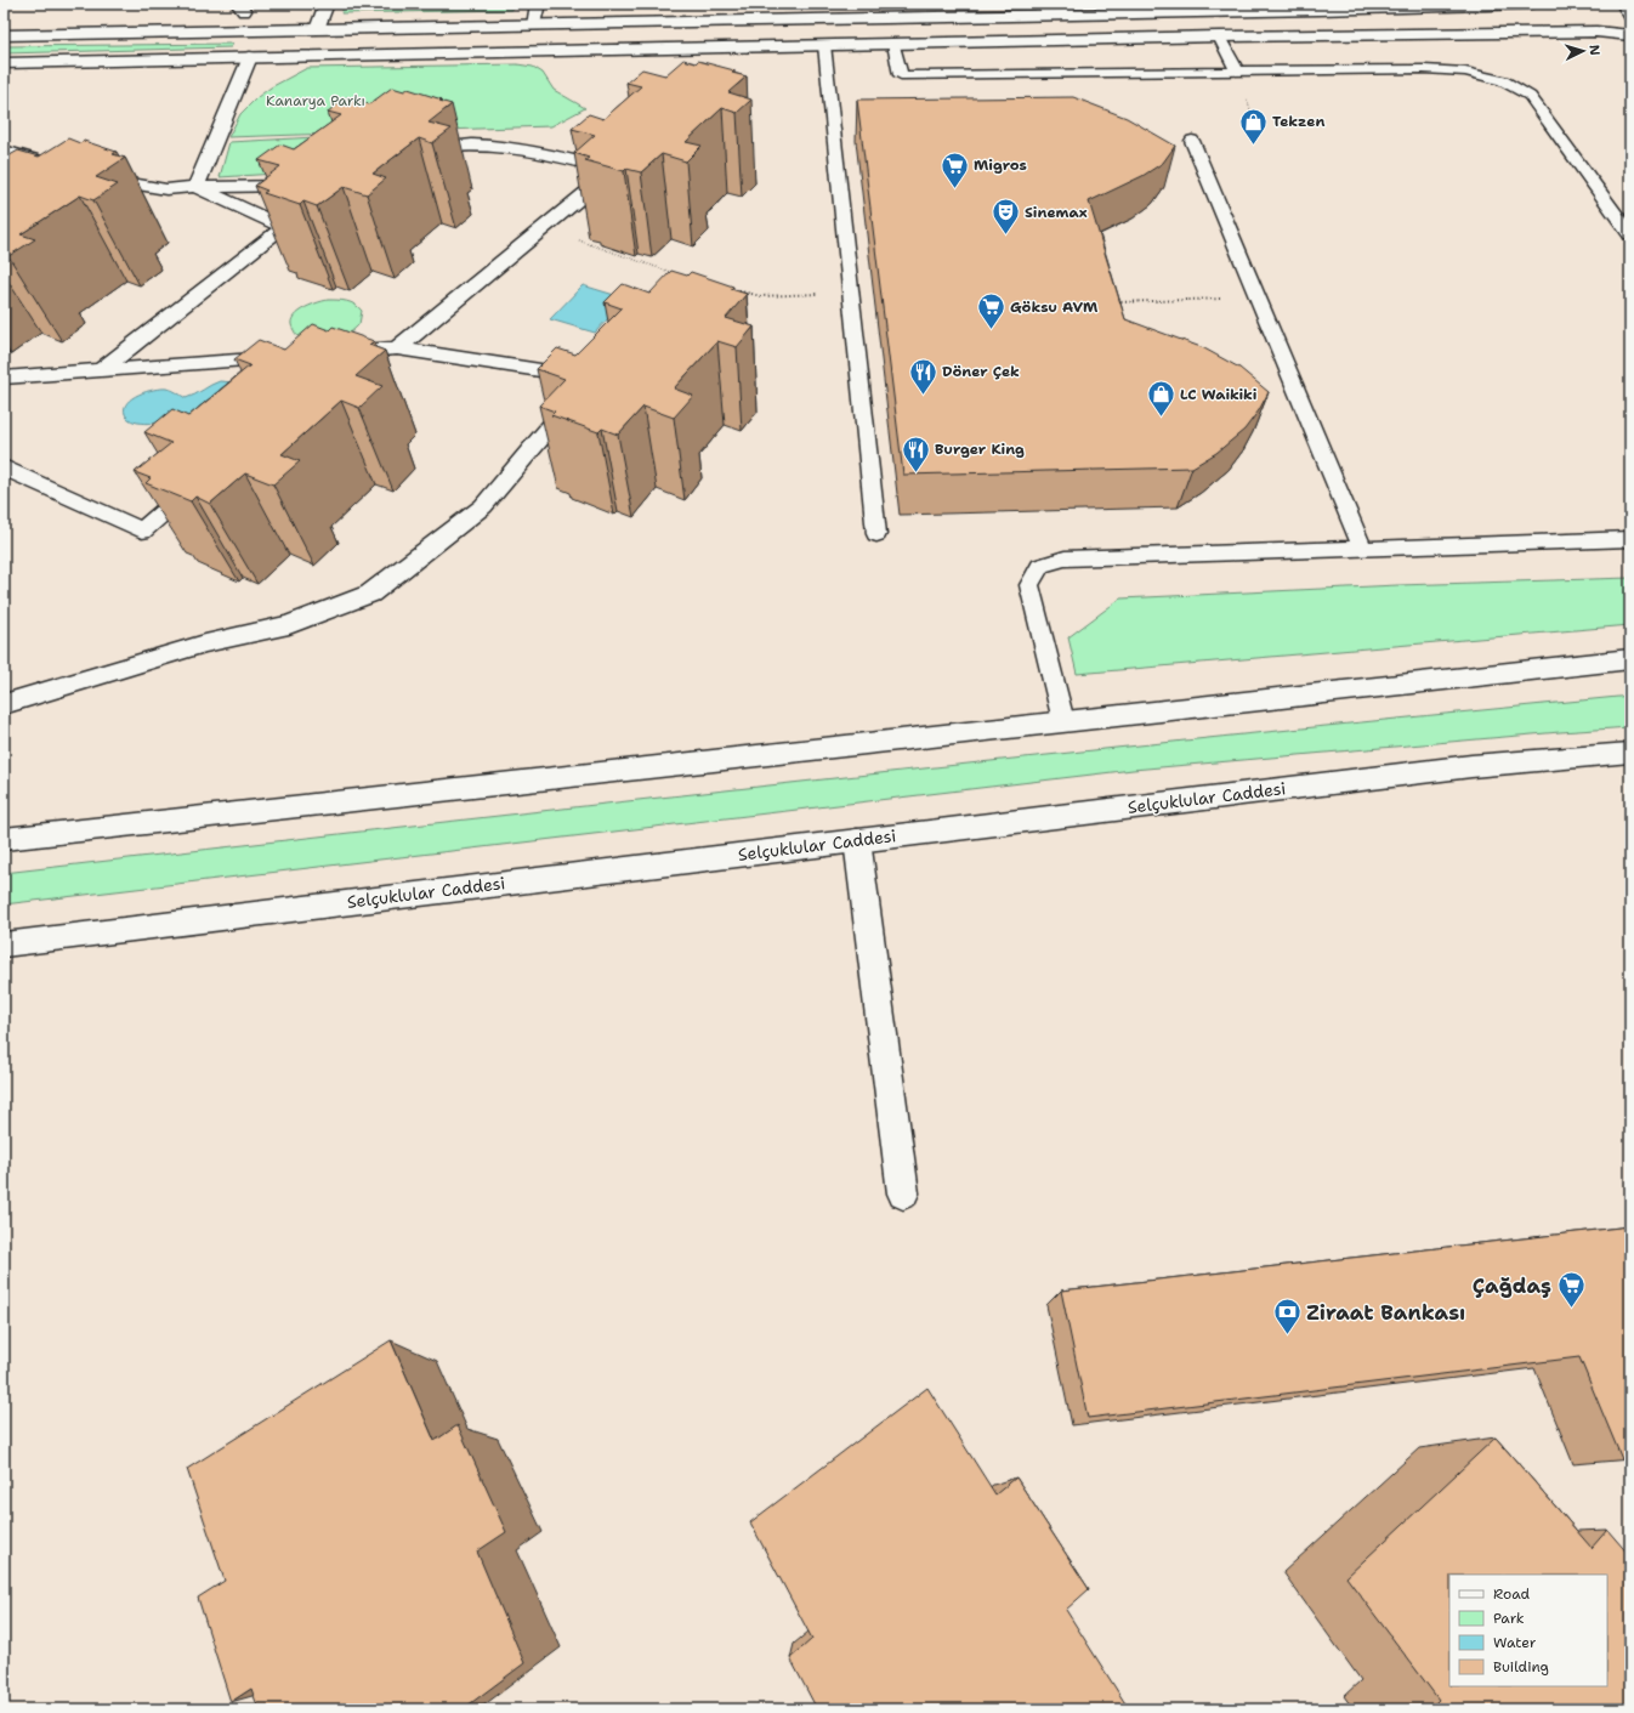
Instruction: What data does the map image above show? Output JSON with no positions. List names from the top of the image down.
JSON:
{
  "streets": {
    "street": ["Selçuklular Caddesi"]
  },
  "parks": ["Kanarya Parkı"],
  "places": {
    "shop": ["Tekzen", "LC Waikiki"],
    "supermarket": ["Migros", "Göksu AVM", "Çağdaş"],
    "theatre": ["Sinemax"],
    "restaurant": ["Döner Çek", "Burger King"],
    "bank": ["Ziraat Bankası"]
  },
  "legend": [
    "Road",
    "Park",
    "Water",
    "Building"
  ],
  "north": "right"
}
